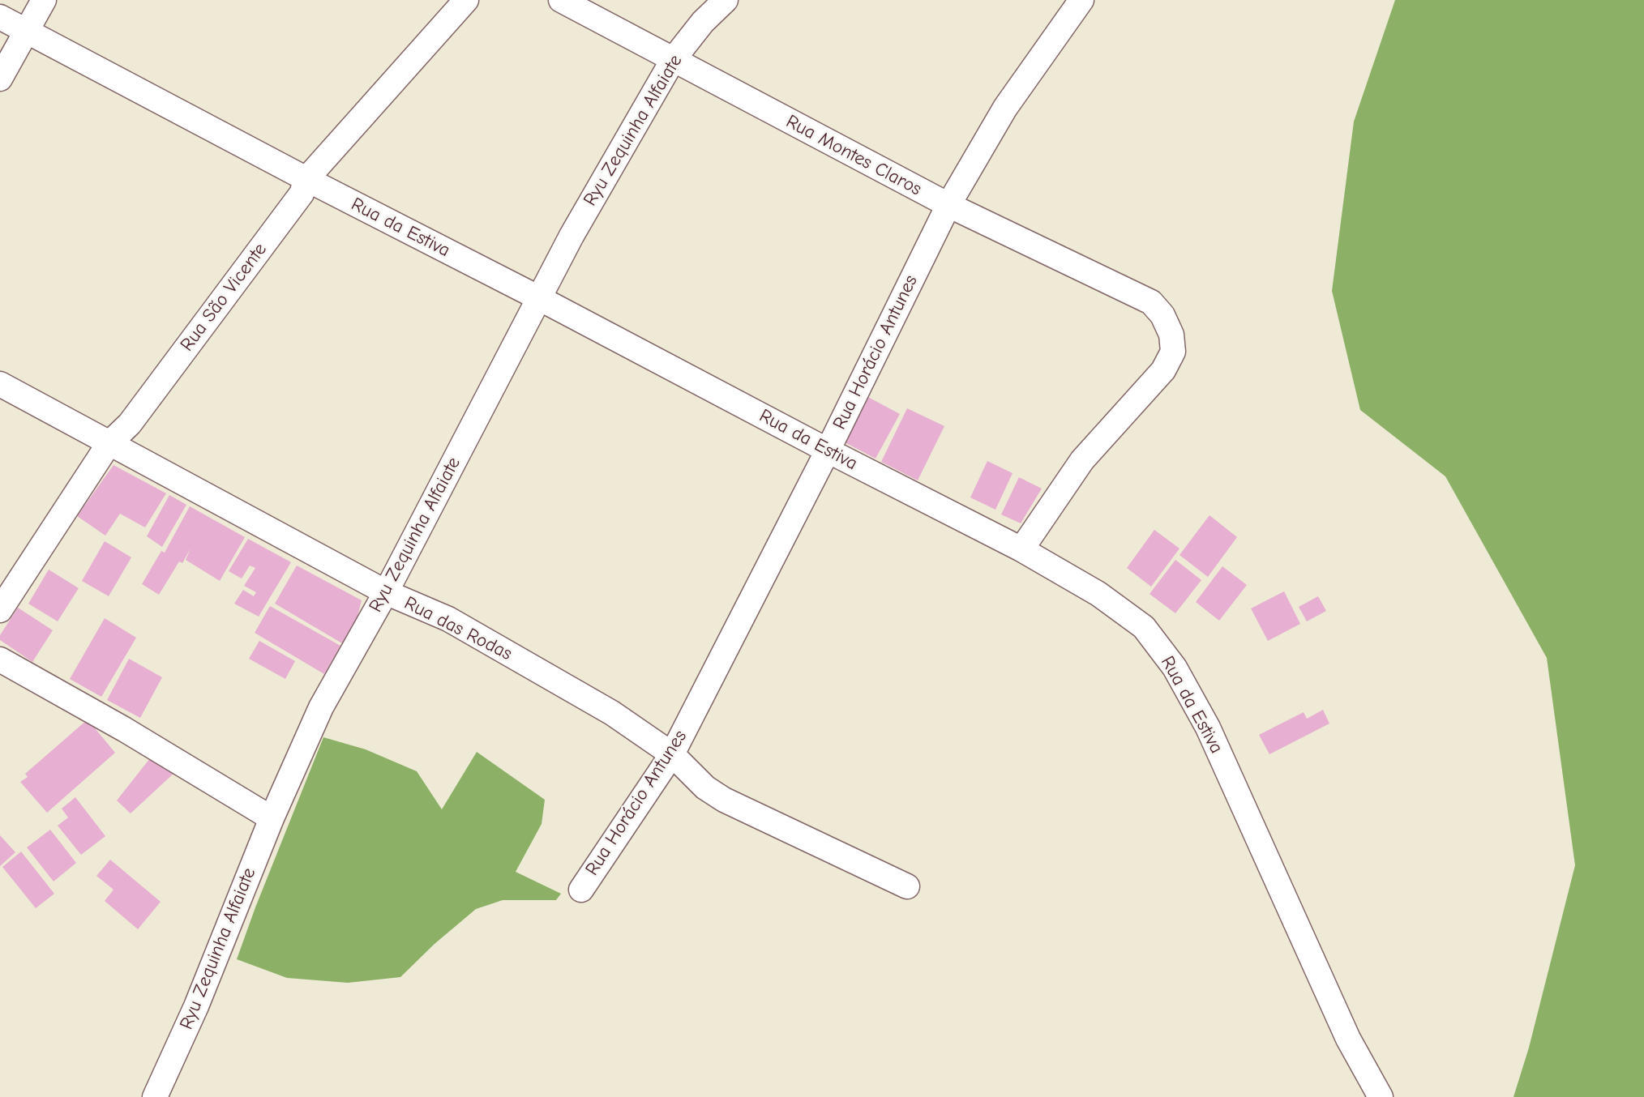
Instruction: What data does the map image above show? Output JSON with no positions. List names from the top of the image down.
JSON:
{
  "streets": {
    "street": [
      "Ryu Zequinha Alfaiate",
      "Rua Montes Claros",
      "Rua da Estiva",
      "Rua São Vicente",
      "Rua Horácio Antunes",
      "Rua das Rodas"
    ]
  },
  "crossings": [
    ["Ryu Zequinha Alfaiate", "Rua Montes Claros"],
    ["Ryu Zequinha Alfaiate", "Rua da Estiva"],
    ["Ryu Zequinha Alfaiate", "Rua das Rodas"],
    ["Rua Montes Claros", "Rua da Estiva"],
    ["Rua Montes Claros", "Rua Horácio Antunes"],
    ["Rua da Estiva", "Rua São Vicente"],
    ["Rua da Estiva", "Rua Horácio Antunes"],
    ["Rua São Vicente", "Rua das Rodas"],
    ["Rua Horácio Antunes", "Rua das Rodas"]
  ]
}
